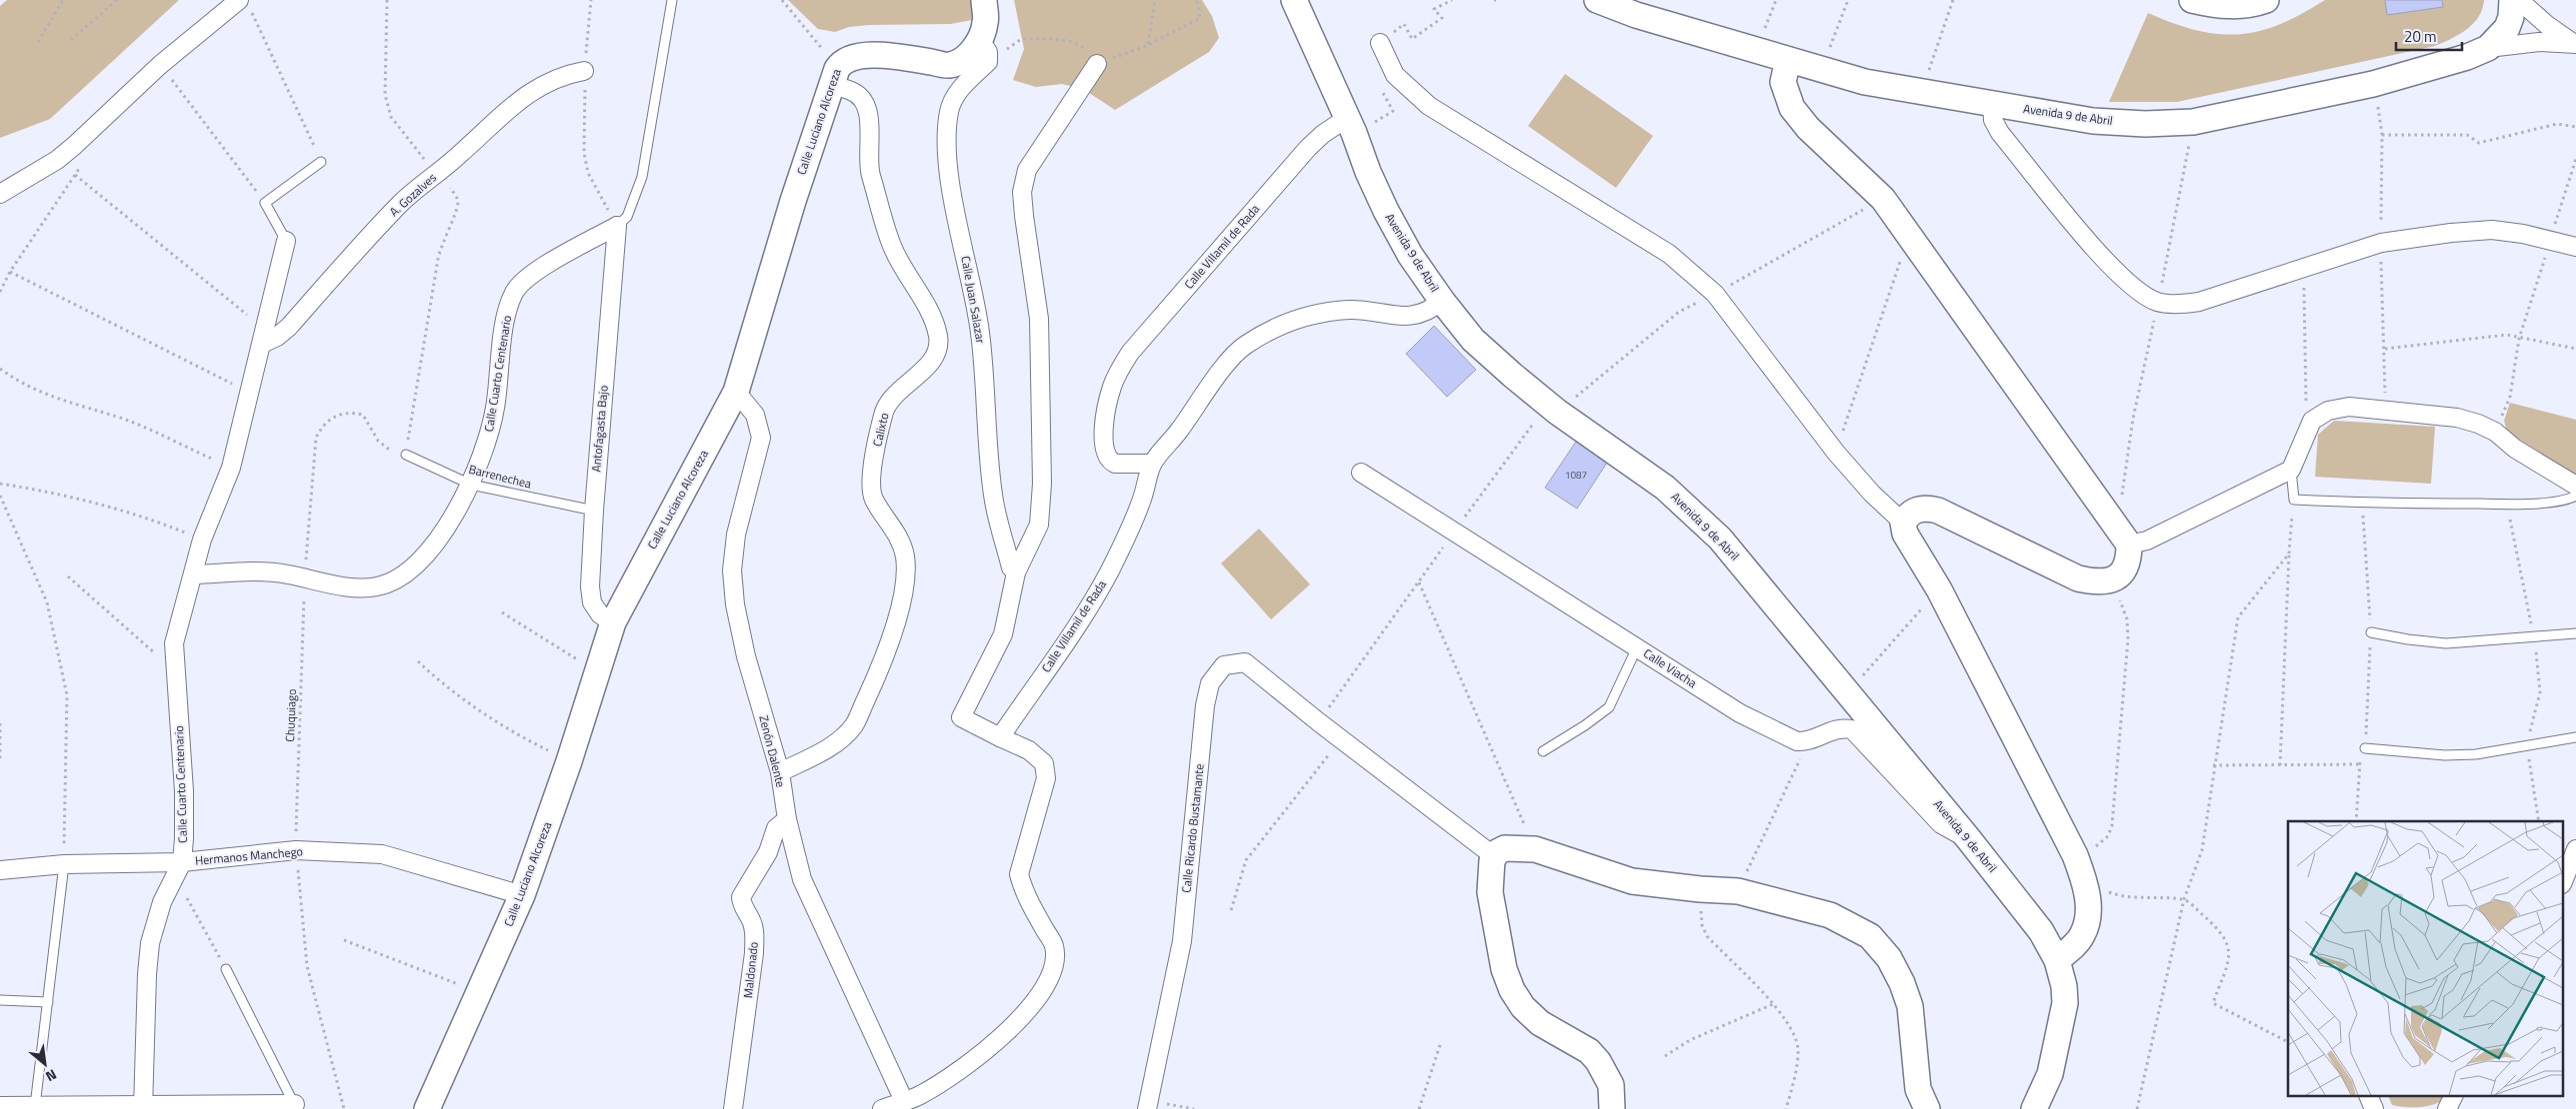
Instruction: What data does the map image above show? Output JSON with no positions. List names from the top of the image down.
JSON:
{
  "streets": {
    "main road": ["Avenida 9 de Abril", "Calle Luciano Alcoreza"],
    "street": [
      "A. Gozalves",
      "Calle Villamil de Rada",
      "Calle Juan Salazar",
      "Calle Cuarto Centenario",
      "Antofagasta Bajo",
      "Calixto",
      "Calle Viacha",
      "Zenón Dalente",
      "Calle Ricardo Bustamante",
      "Hermanos Manchego",
      "Maldonado"
    ],
    "lane": ["Barrenechea"],
    "path": ["Chuquiago"]
  },
  "crossings": [
    ["Avenida 9 de Abril", "Calle Villamil de Rada"],
    ["Avenida 9 de Abril", "Calle Viacha"],
    ["Calle Luciano Alcoreza", "Calle Juan Salazar"],
    ["Calle Luciano Alcoreza", "Antofagasta Bajo"],
    ["Calle Luciano Alcoreza", "Calixto"],
    ["Calle Luciano Alcoreza", "Zenón Dalente"],
    ["Calle Luciano Alcoreza", "Hermanos Manchego"],
    ["A. Gozalves", "Calle Cuarto Centenario"],
    ["Calle Cuarto Centenario", "Antofagasta Bajo"],
    ["Calle Cuarto Centenario", "Barrenechea"],
    ["Calle Cuarto Centenario", "Chuquiago"],
    ["Calle Cuarto Centenario", "Hermanos Manchego"],
    ["Antofagasta Bajo", "Barrenechea"],
    ["Calixto", "Zenón Dalente"],
    ["Barrenechea", "Chuquiago"],
    ["Chuquiago", "Hermanos Manchego"],
    ["Zenón Dalente", "Maldonado"]
  ],
  "house_numbers": ["1087"],
  "scale_bar": "20 m",
  "north": "bottom right"
}
